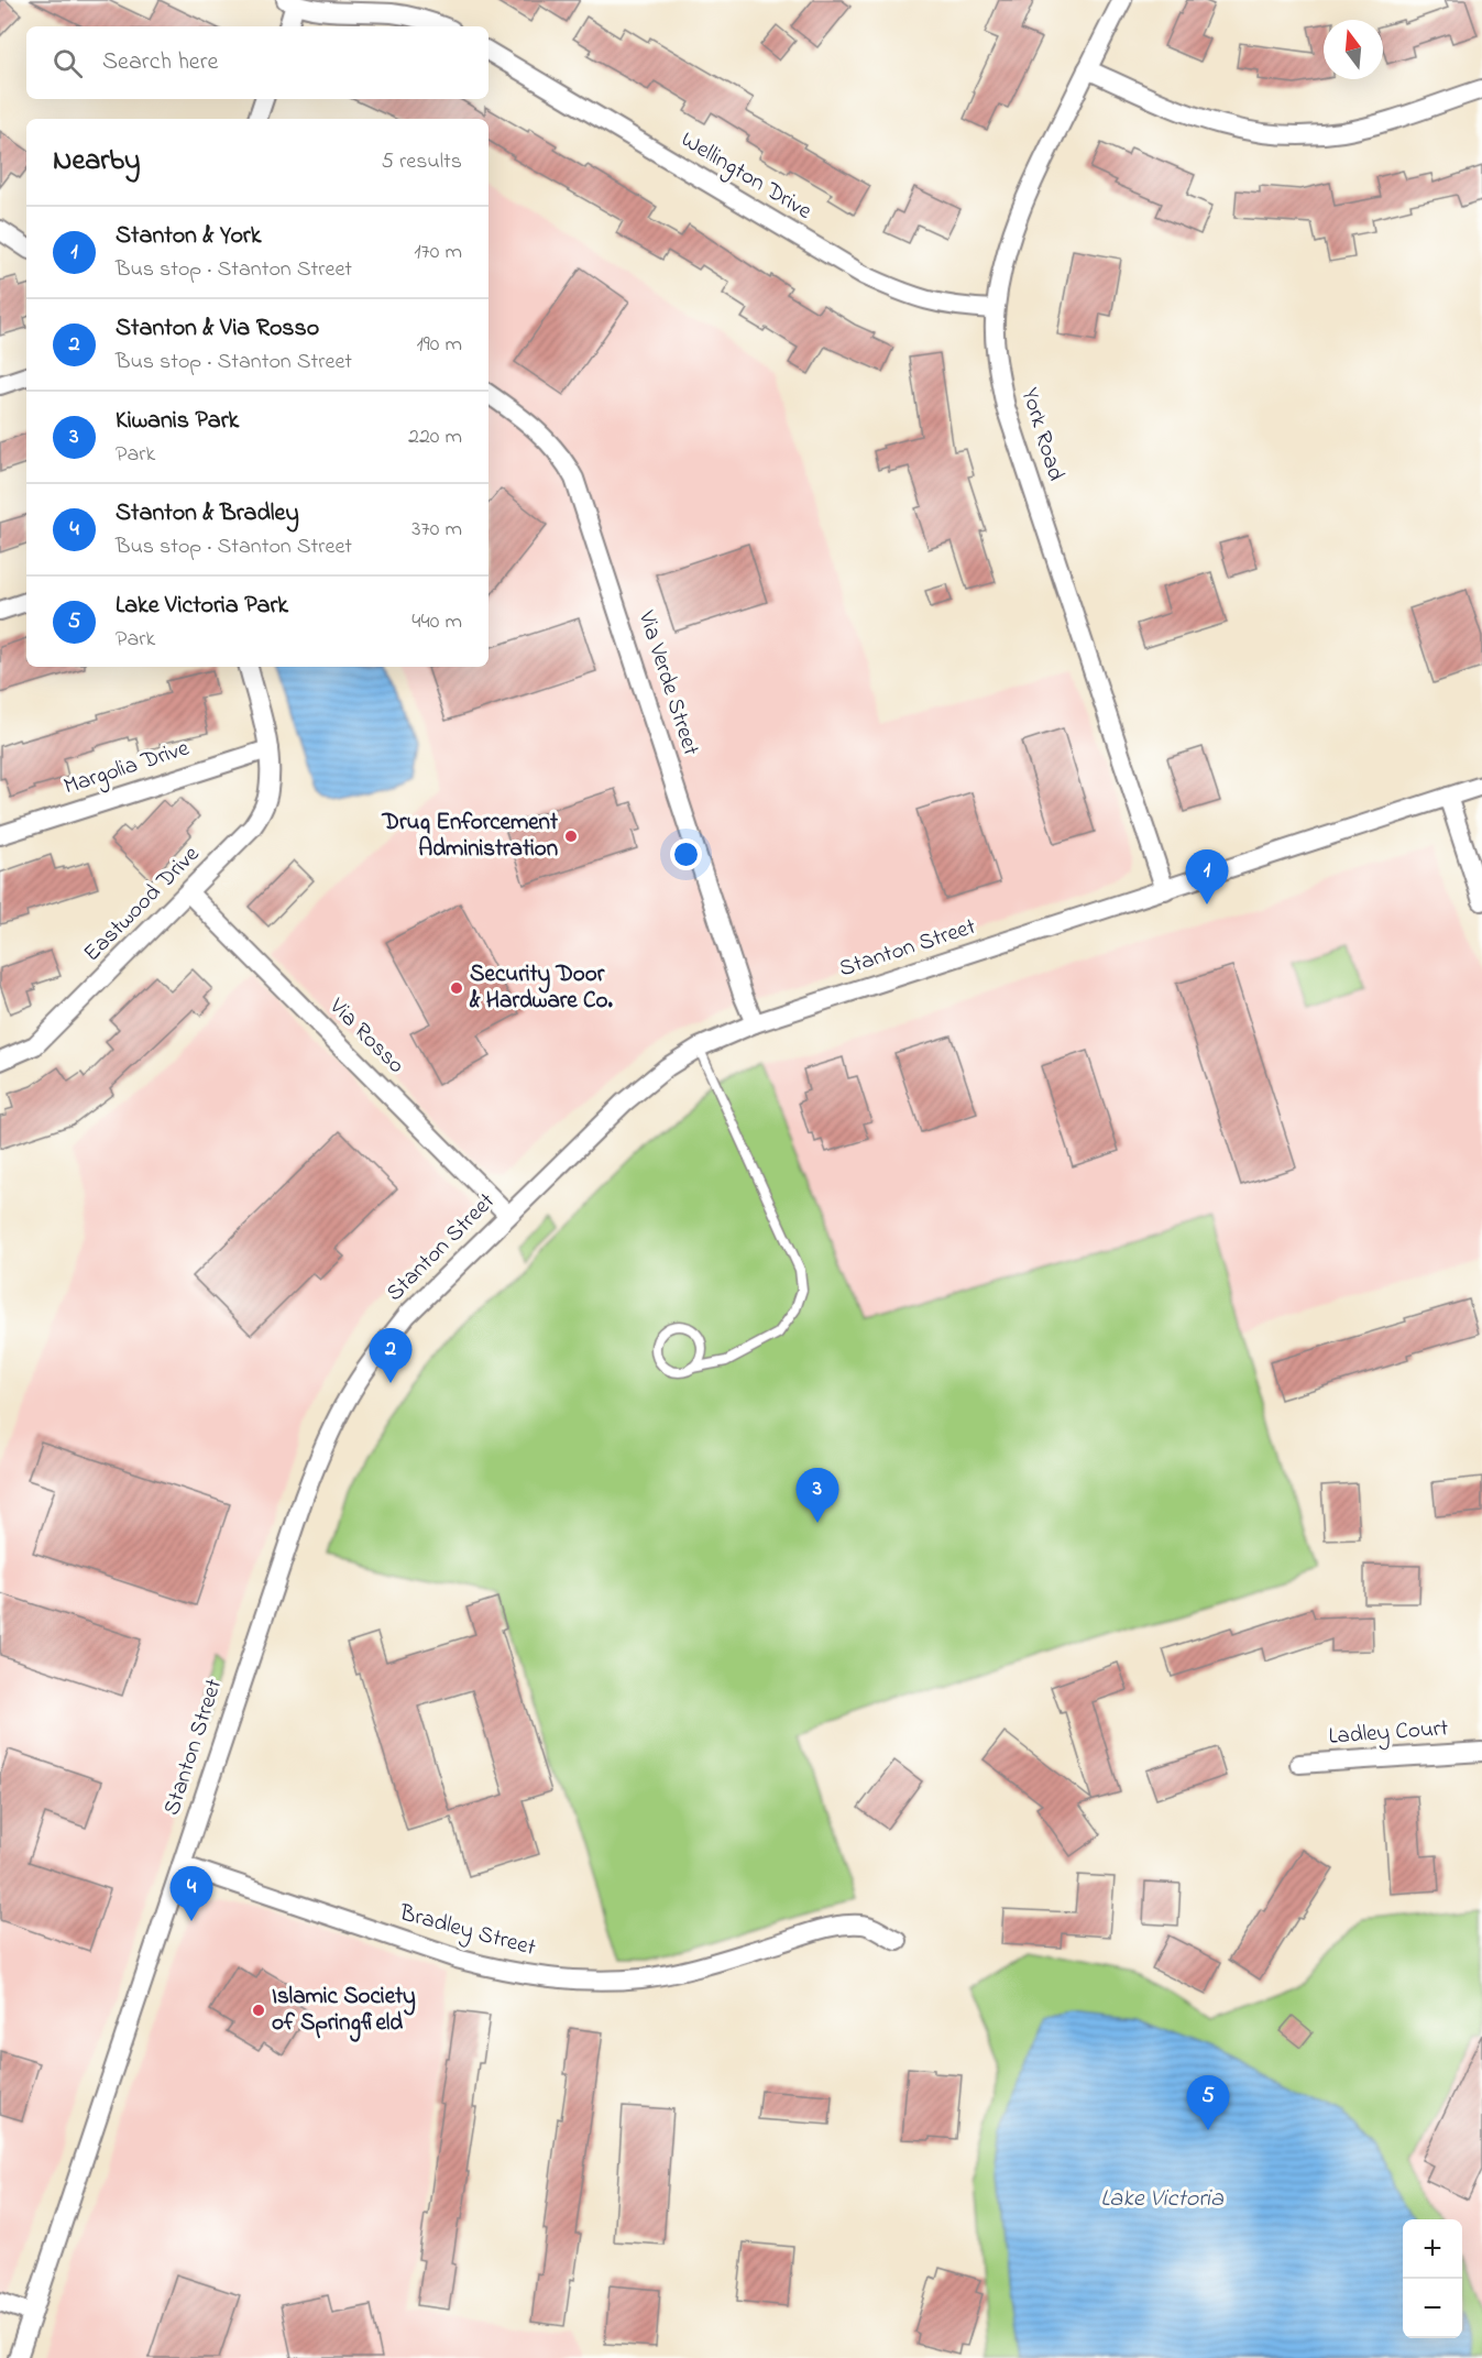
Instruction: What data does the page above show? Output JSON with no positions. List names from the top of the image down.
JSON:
{
  "streets": {
    "street": [
      "Wellington Drive",
      "York Road",
      "Via Verde Street",
      "Margolia Drive",
      "Eastwood Drive",
      "Stanton Street",
      "Via Rosso",
      "Ladley Court",
      "Bradley Street"
    ]
  },
  "crossings": [
    ["Wellington Drive", "York Road"],
    ["York Road", "Stanton Street"],
    ["Via Verde Street", "Stanton Street"],
    ["Margolia Drive", "Eastwood Drive"],
    ["Eastwood Drive", "Via Rosso"],
    ["Stanton Street", "Via Rosso"],
    ["Stanton Street", "Bradley Street"]
  ],
  "water": ["Lake Victoria"],
  "places": ["Drug Enforcement Administration", "Security Door & Hardware Co.", "Islamic Society of Springfield"],
  "north": "top",
  "page": {
    "search": "Search here",
    "heading": ["Nearby", "5 results"],
    "list": [
      {
        "mark": "1",
        "name": "Stanton & York",
        "note": "Bus stop · Stanton Street",
        "value": "170 m"
      },
      {
        "mark": "2",
        "name": "Stanton & Via Rosso",
        "note": "Bus stop · Stanton Street",
        "value": "190 m"
      },
      {
        "mark": "3",
        "name": "Kiwanis Park",
        "note": "Park",
        "value": "220 m"
      },
      {
        "mark": "4",
        "name": "Stanton & Bradley",
        "note": "Bus stop · Stanton Street",
        "value": "370 m"
      },
      {
        "mark": "5",
        "name": "Lake Victoria Park",
        "note": "Park",
        "value": "440 m"
      }
    ],
    "pins": [
      "1",
      "2",
      "3",
      "4",
      "5"
    ],
    "map_buttons": ["+", "−"]
  }
}
